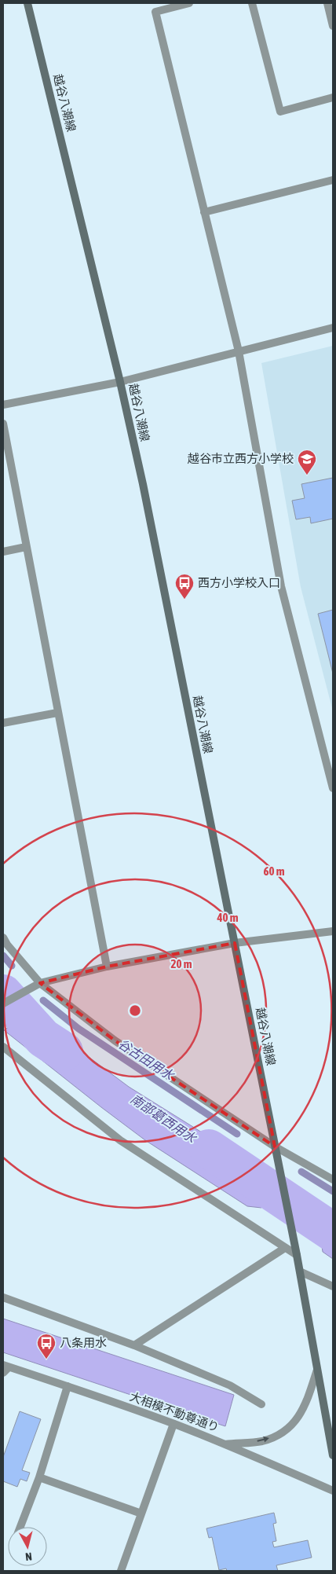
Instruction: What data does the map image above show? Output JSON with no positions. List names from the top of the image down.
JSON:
{
  "streets": {
    "main road": ["越谷八潮線"],
    "street": ["大相模不動尊通り"]
  },
  "water": ["谷古田用水", "南部葛西用水"],
  "places": {
    "school or university": ["越谷市立西方小学校"],
    "bus stop": ["西方小学校入口", "八条用水"]
  },
  "north": "bottom",
  "rings": ["60 m", "40 m", "20 m"]
}
